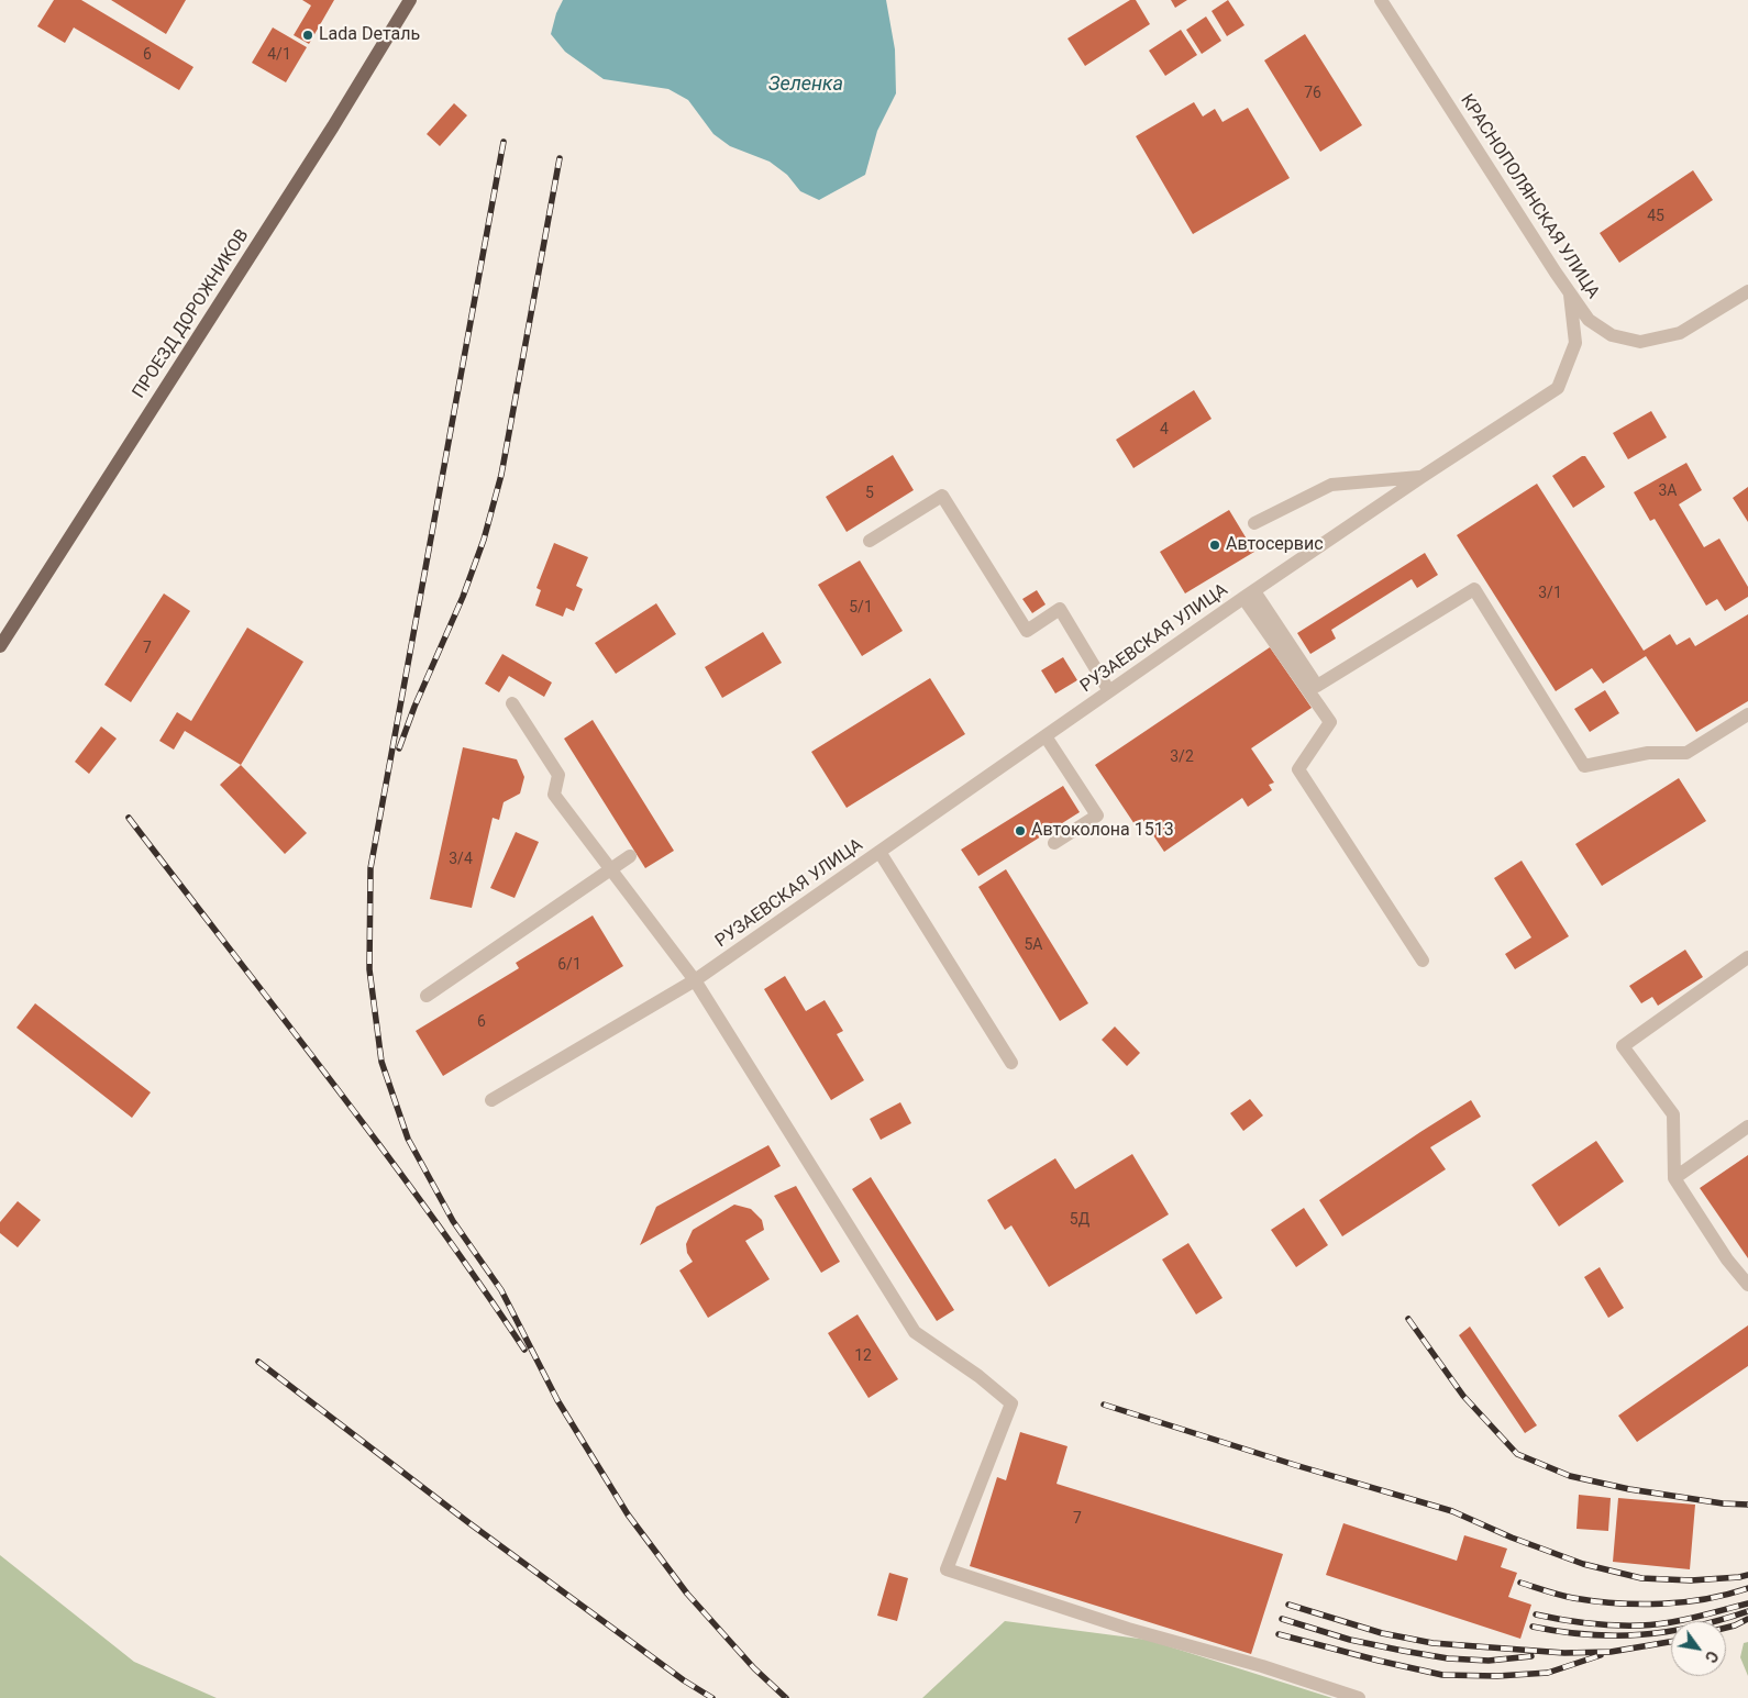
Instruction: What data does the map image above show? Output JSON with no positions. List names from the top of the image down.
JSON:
{
  "streets": {
    "main road": ["ПРОЕЗД ДОРОЖНИКОВ"],
    "street": ["КРАСНОПОЛЯНСКАЯ УЛИЦА", "РУЗАЕВСКАЯ УЛИЦА"]
  },
  "crossings": [
    ["КРАСНОПОЛЯНСКАЯ УЛИЦА", "РУЗАЕВСКАЯ УЛИЦА"]
  ],
  "water": ["Зеленка"],
  "places": ["Lada Dеталь", "Автосервис", "Автоколона 1513"],
  "house_numbers": [
    "6",
    "4/1",
    "76",
    "45",
    "4",
    "3А",
    "5",
    "3/1",
    "5/1",
    "7",
    "3/2",
    "3/4",
    "5А",
    "6/1",
    "6",
    "5Д",
    "12",
    "7"
  ],
  "north": "bottom right"
}
